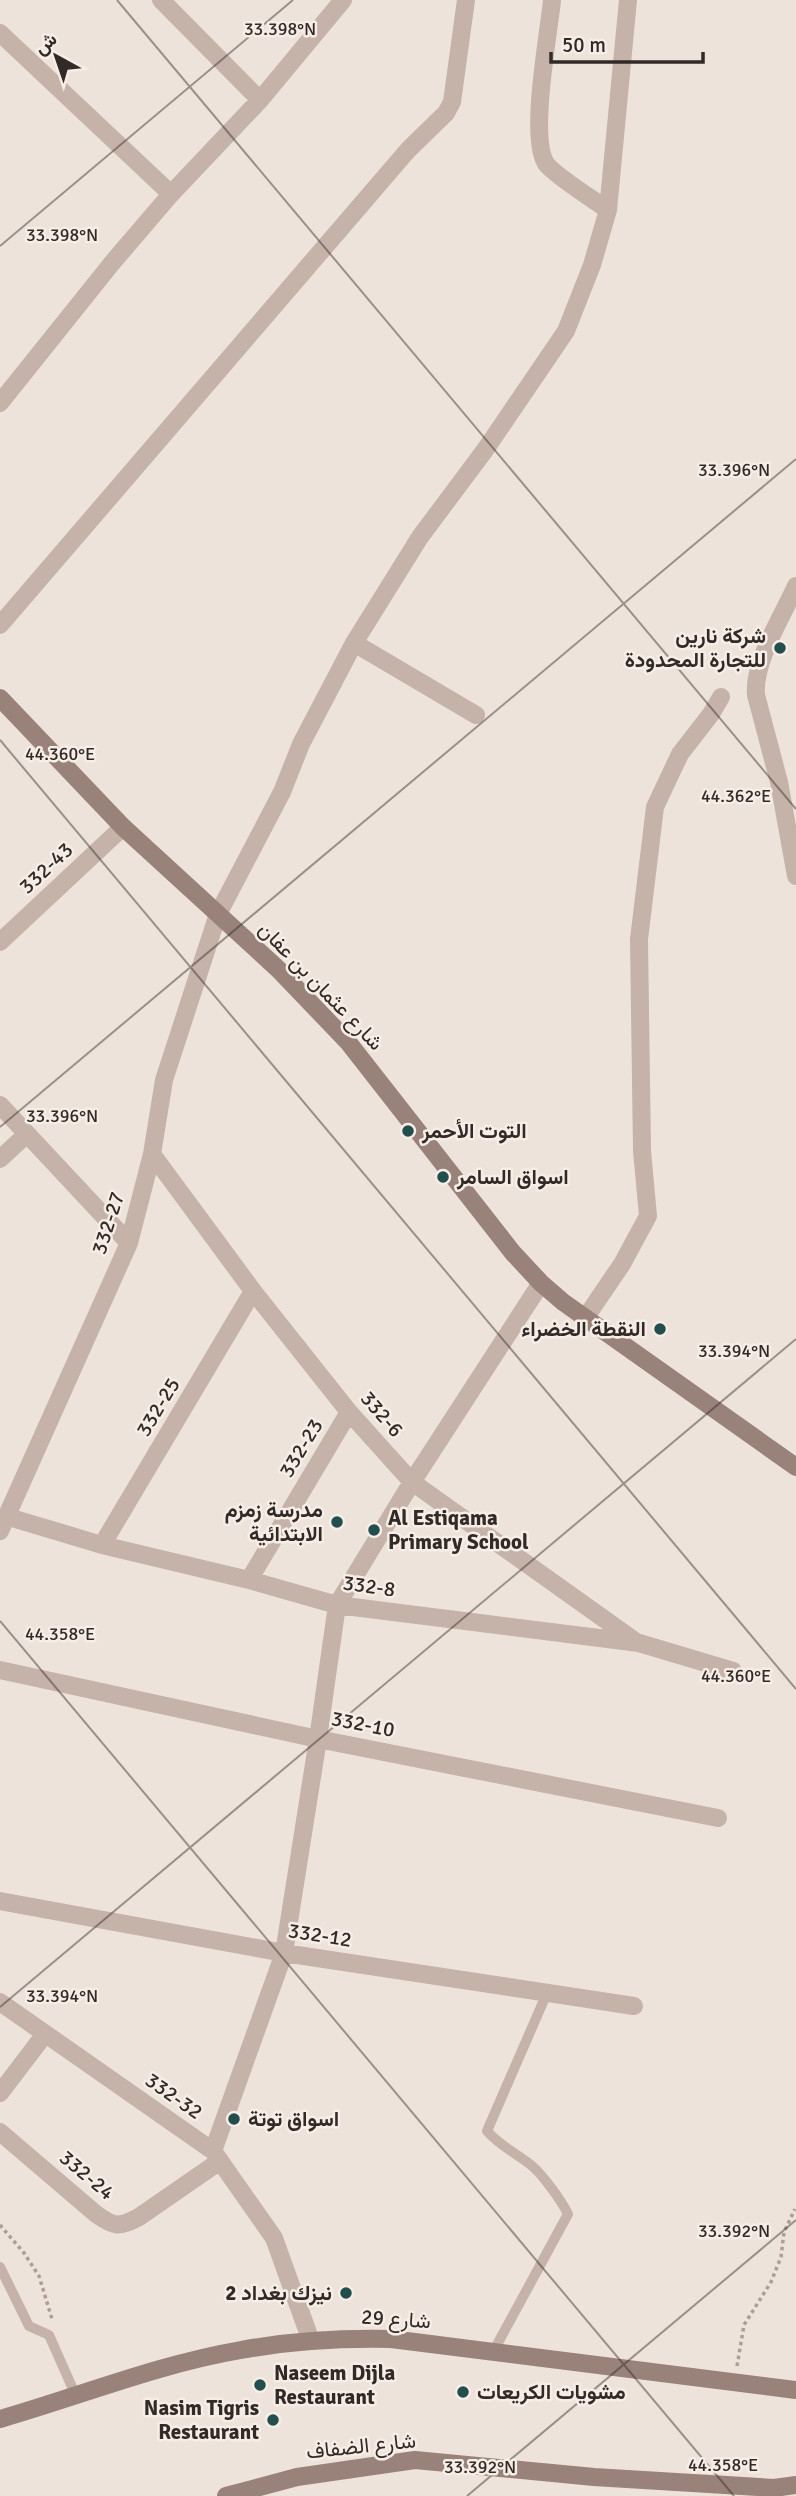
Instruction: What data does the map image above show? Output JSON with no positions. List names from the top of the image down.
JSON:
{
  "streets": {
    "street": [
      "332-43",
      "شارع عثمان بن عفان",
      "332-27",
      "332-25",
      "332-6",
      "332-23",
      "332-8",
      "332-10",
      "332-12",
      "332-32",
      "332-24",
      "شارع 29",
      "شارع الضفاف"
    ]
  },
  "crossings": [
    ["332-43", "شارع عثمان بن عفان"],
    ["شارع عثمان بن عفان", "332-27"],
    ["332-27", "332-6"],
    ["332-27", "332-8"],
    ["332-25", "332-6"],
    ["332-25", "332-8"],
    ["332-6", "332-23"],
    ["332-6", "332-8"],
    ["332-23", "332-8"],
    ["332-32", "332-24"],
    ["332-32", "شارع 29"]
  ],
  "places": [
    "شركة نارين للتجارة المحدودة",
    "التوت الأحمر",
    "اسواق السامر",
    "النقطة الخضراء",
    "مدرسة زمزم الابتدائية",
    "Al Estiqama Primary School",
    "اسواق توتة",
    "نيزك بغداد 2",
    "Naseem Dijla Restaurant",
    "مشويات الكريعات",
    "Nasim Tigris Restaurant"
  ],
  "scale_bar": "50 m",
  "north": "top left",
  "coordinates": [
    "33.398°N",
    "33.396°N",
    "44.360°E",
    "44.362°E",
    "33.394°N",
    "44.358°E",
    "33.392°N"
  ]
}
